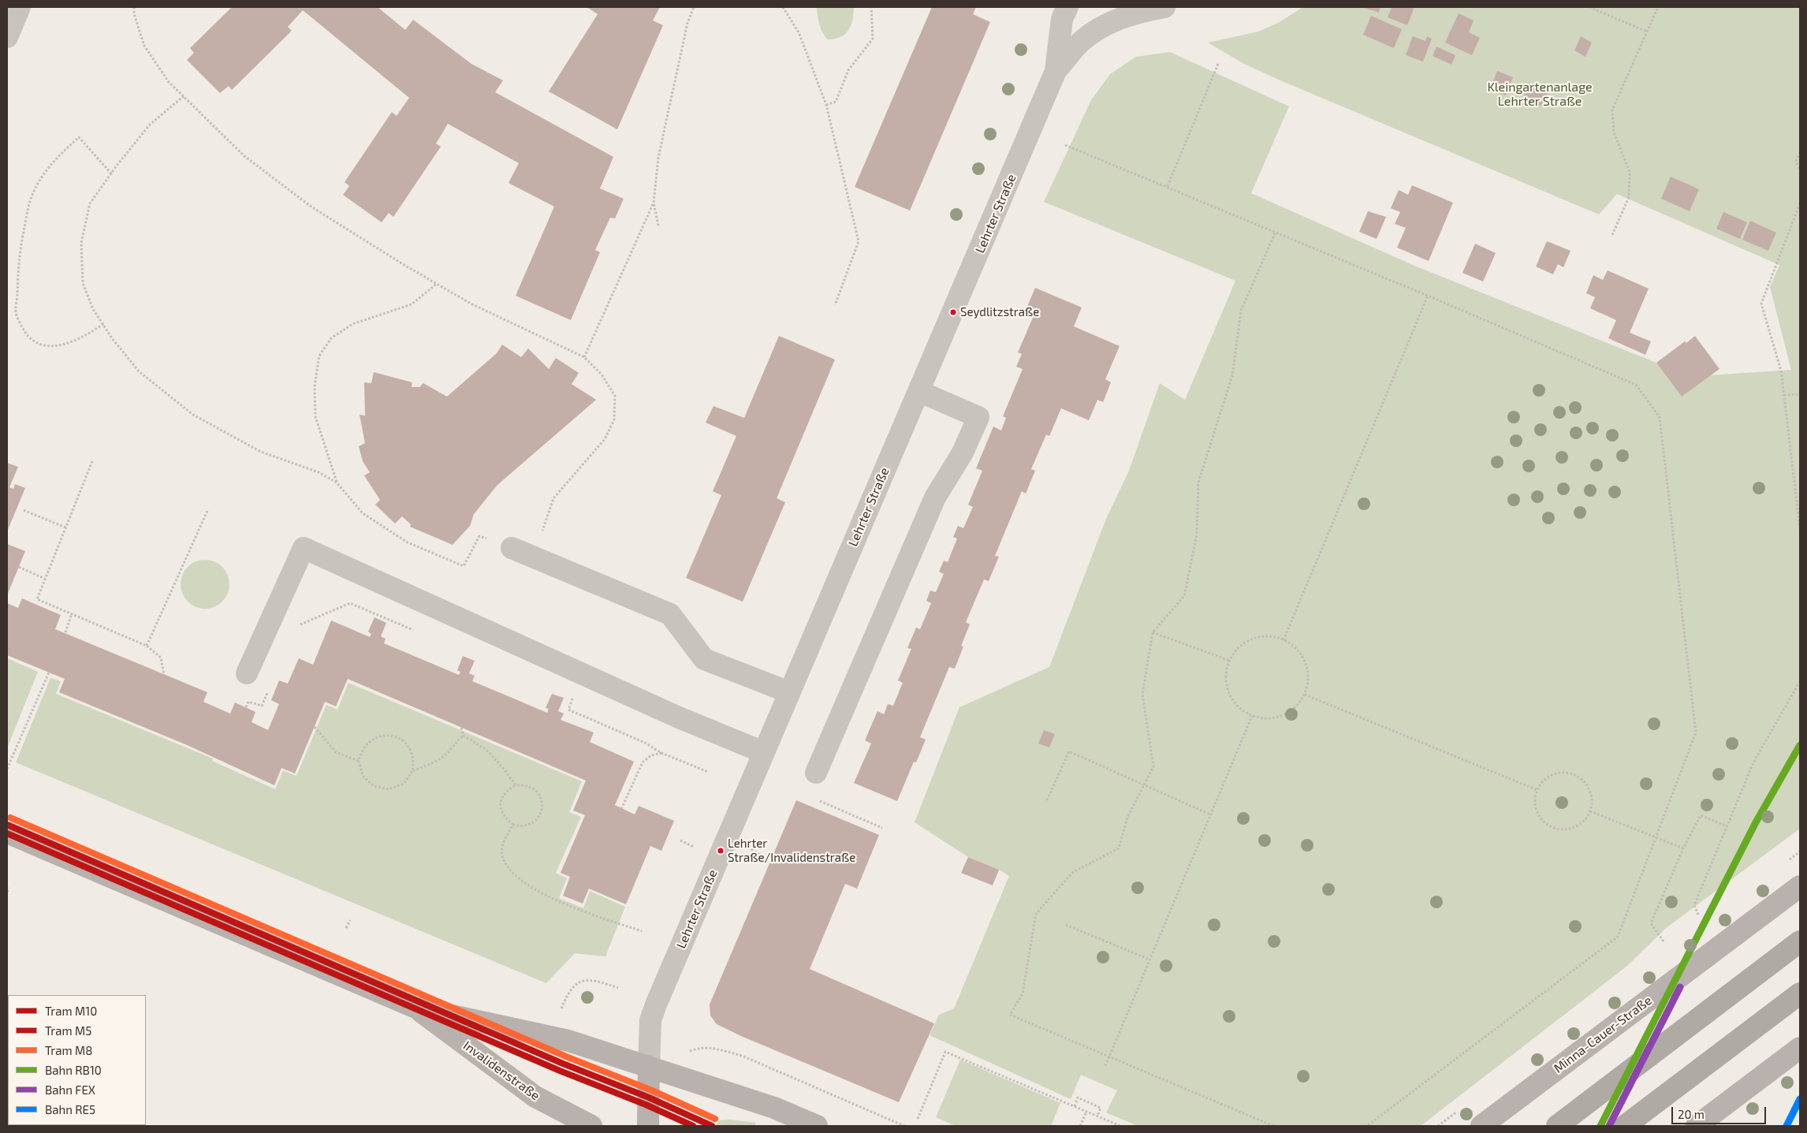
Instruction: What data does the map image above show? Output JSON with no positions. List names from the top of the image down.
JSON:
{
  "streets": {
    "main road": ["Minna-Cauer-Straße", "Invalidenstraße"],
    "street": ["Lehrter Straße"]
  },
  "crossings": [
    ["Lehrter Straße", "Invalidenstraße"]
  ],
  "parks": ["Kleingartenanlage Lehrter Straße"],
  "places": ["Seydlitzstraße", "Lehrter Straße/Invalidenstraße"],
  "lines": [
    "rail line RB10",
    "tram line M8",
    "tram line M10",
    "tram line M5",
    "rail line FEX",
    "rail line RE5"
  ],
  "legend": [
    "Tram M10",
    "Tram M5",
    "Tram M8",
    "Bahn RB10",
    "Bahn FEX",
    "Bahn RE5"
  ],
  "scale_bar": "20 m"
}
